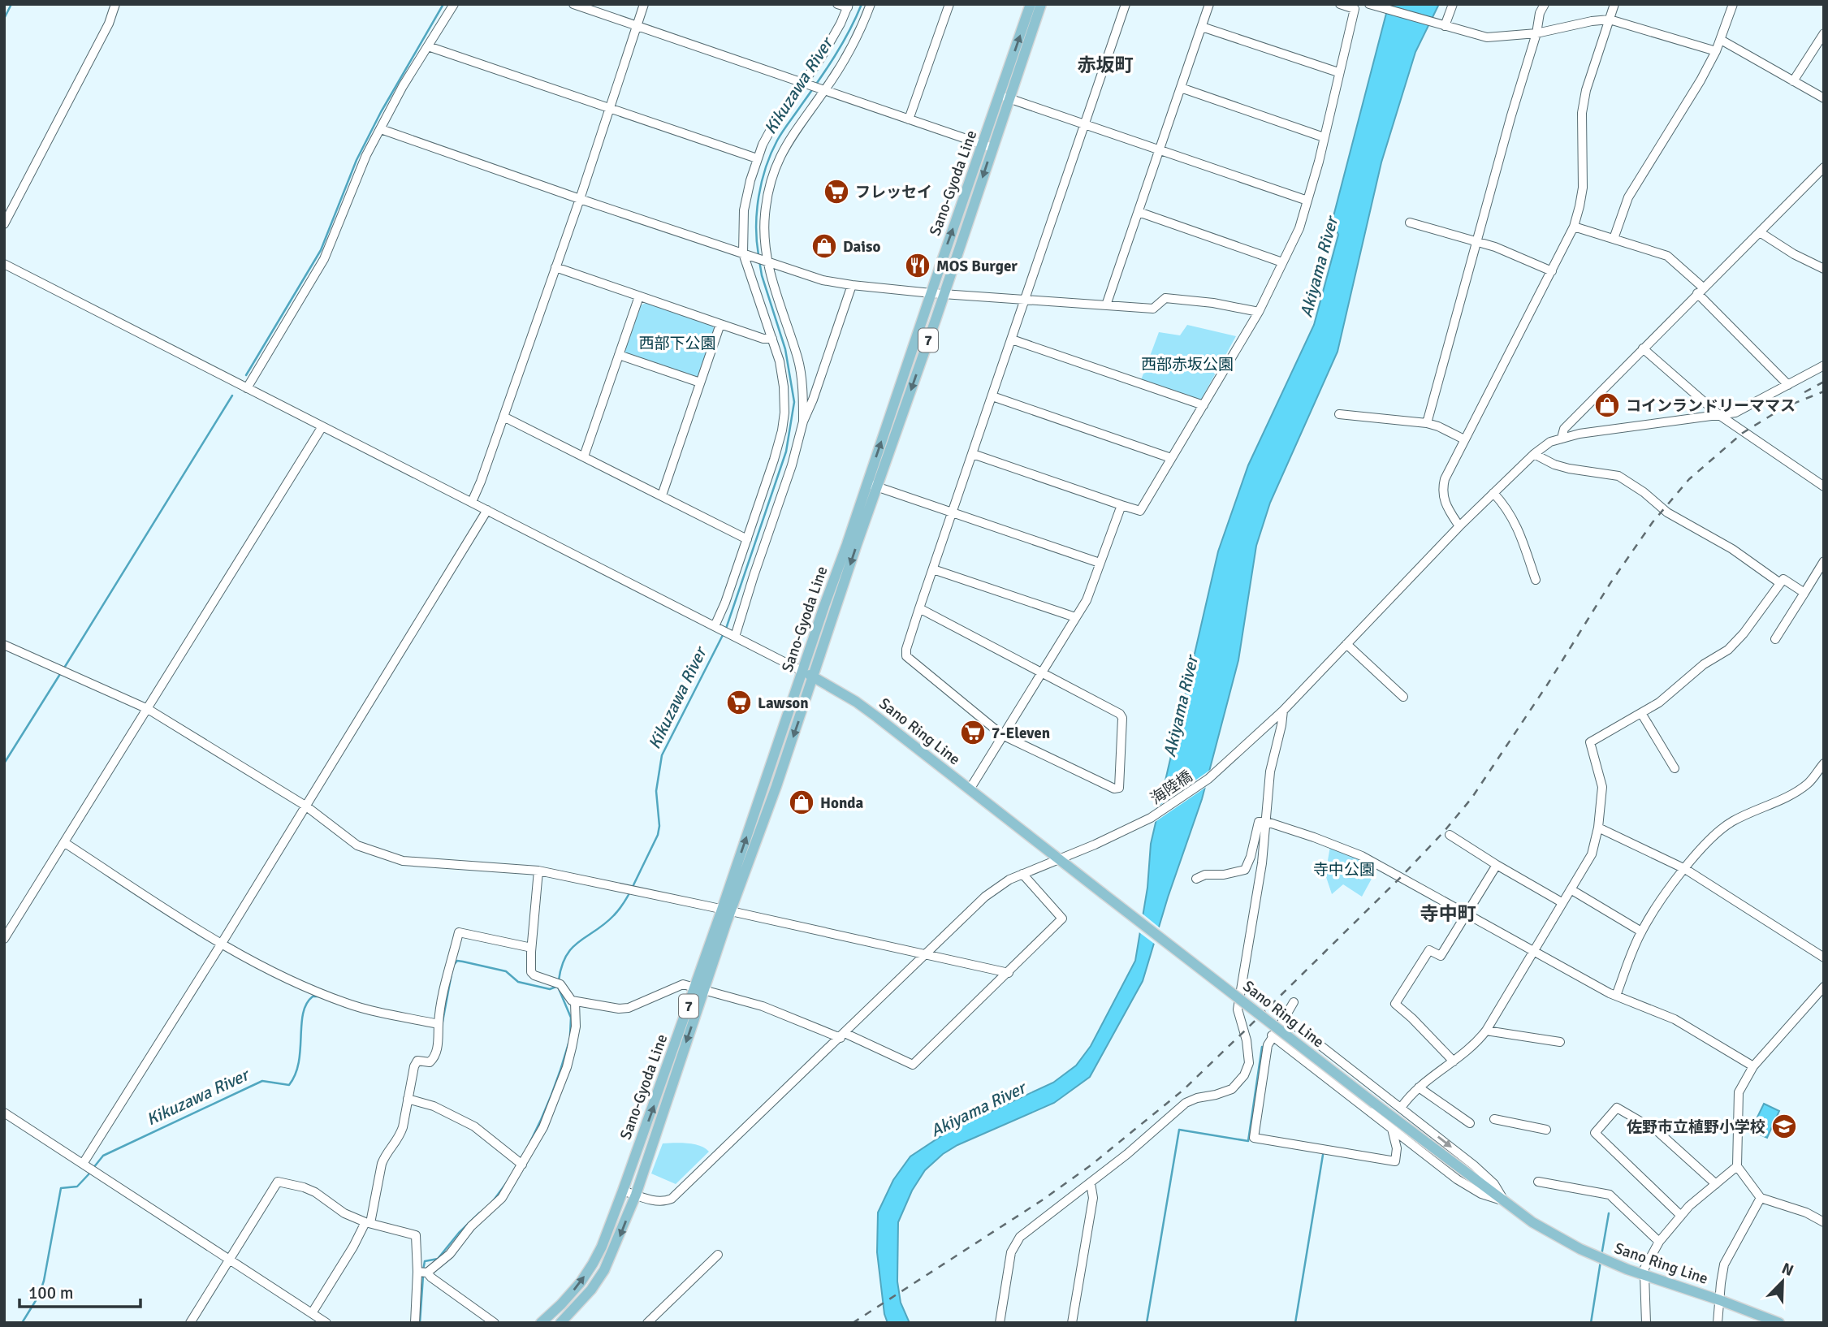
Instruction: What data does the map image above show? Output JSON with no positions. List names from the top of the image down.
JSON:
{
  "streets": {
    "main road": ["Sano-Gyoda Line", "7", "Sano Ring Line"],
    "street": ["海陸橋"]
  },
  "crossings": [
    ["Sano-Gyoda Line", "Sano Ring Line"],
    ["Sano-Gyoda Line", "海陸橋"],
    ["Sano Ring Line", "海陸橋"]
  ],
  "districts": ["赤坂町", "寺中町"],
  "water": ["Kikuzawa River", "Akiyama River"],
  "parks": ["西部下公園", "西部赤坂公園", "寺中公園"],
  "places": {
    "supermarket": ["フレッセイ", "Lawson", "7-Eleven"],
    "shop": ["Daiso", "コインランドリーママス", "Honda"],
    "restaurant": ["MOS Burger"],
    "school or university": ["佐野市立植野小学校"]
  },
  "scale_bar": "100 m",
  "north": "top right"
}
